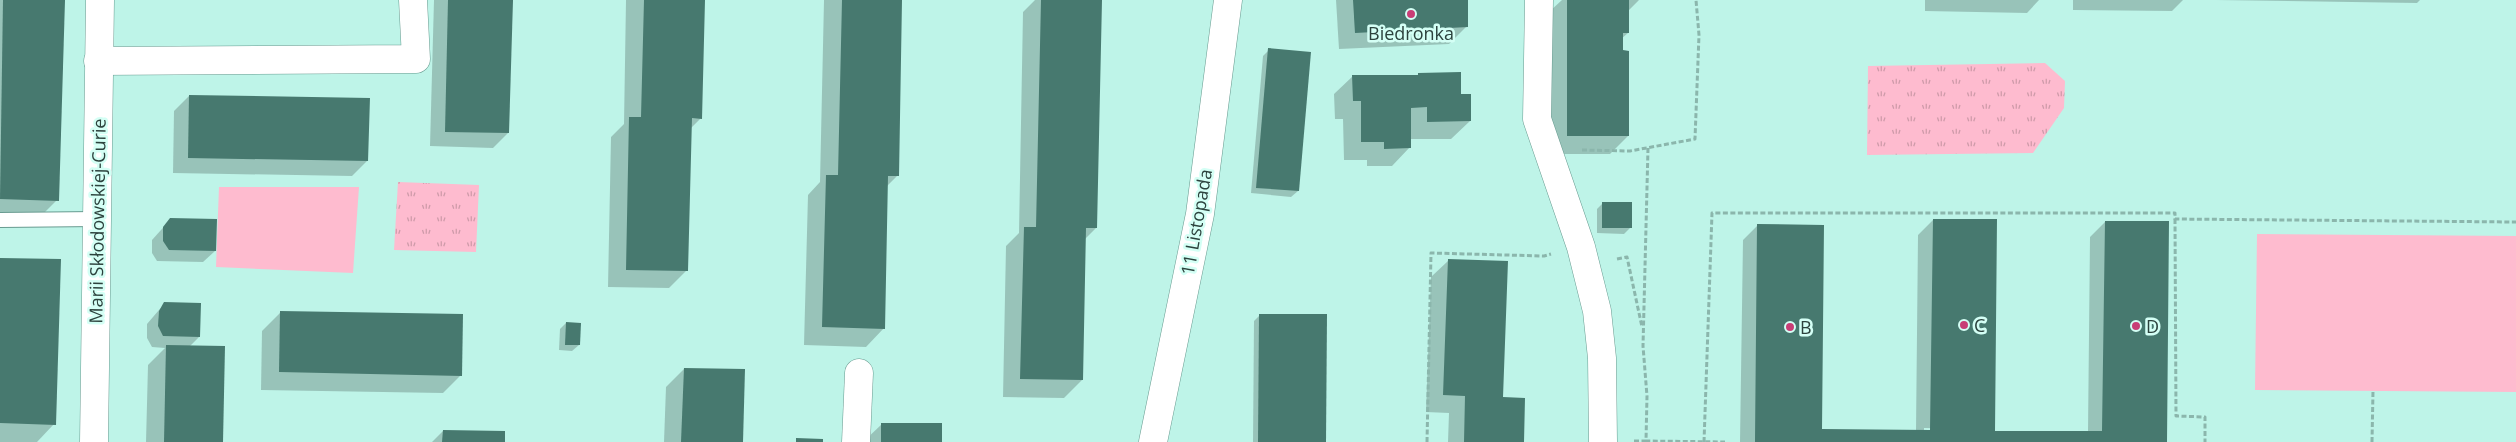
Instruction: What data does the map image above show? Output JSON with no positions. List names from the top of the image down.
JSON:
{
  "streets": {
    "street": ["Marii Skłodowskiej-Curie", "11 Listopada"]
  },
  "places": [
    "Biedronka",
    "C",
    "D",
    "B"
  ]
}
